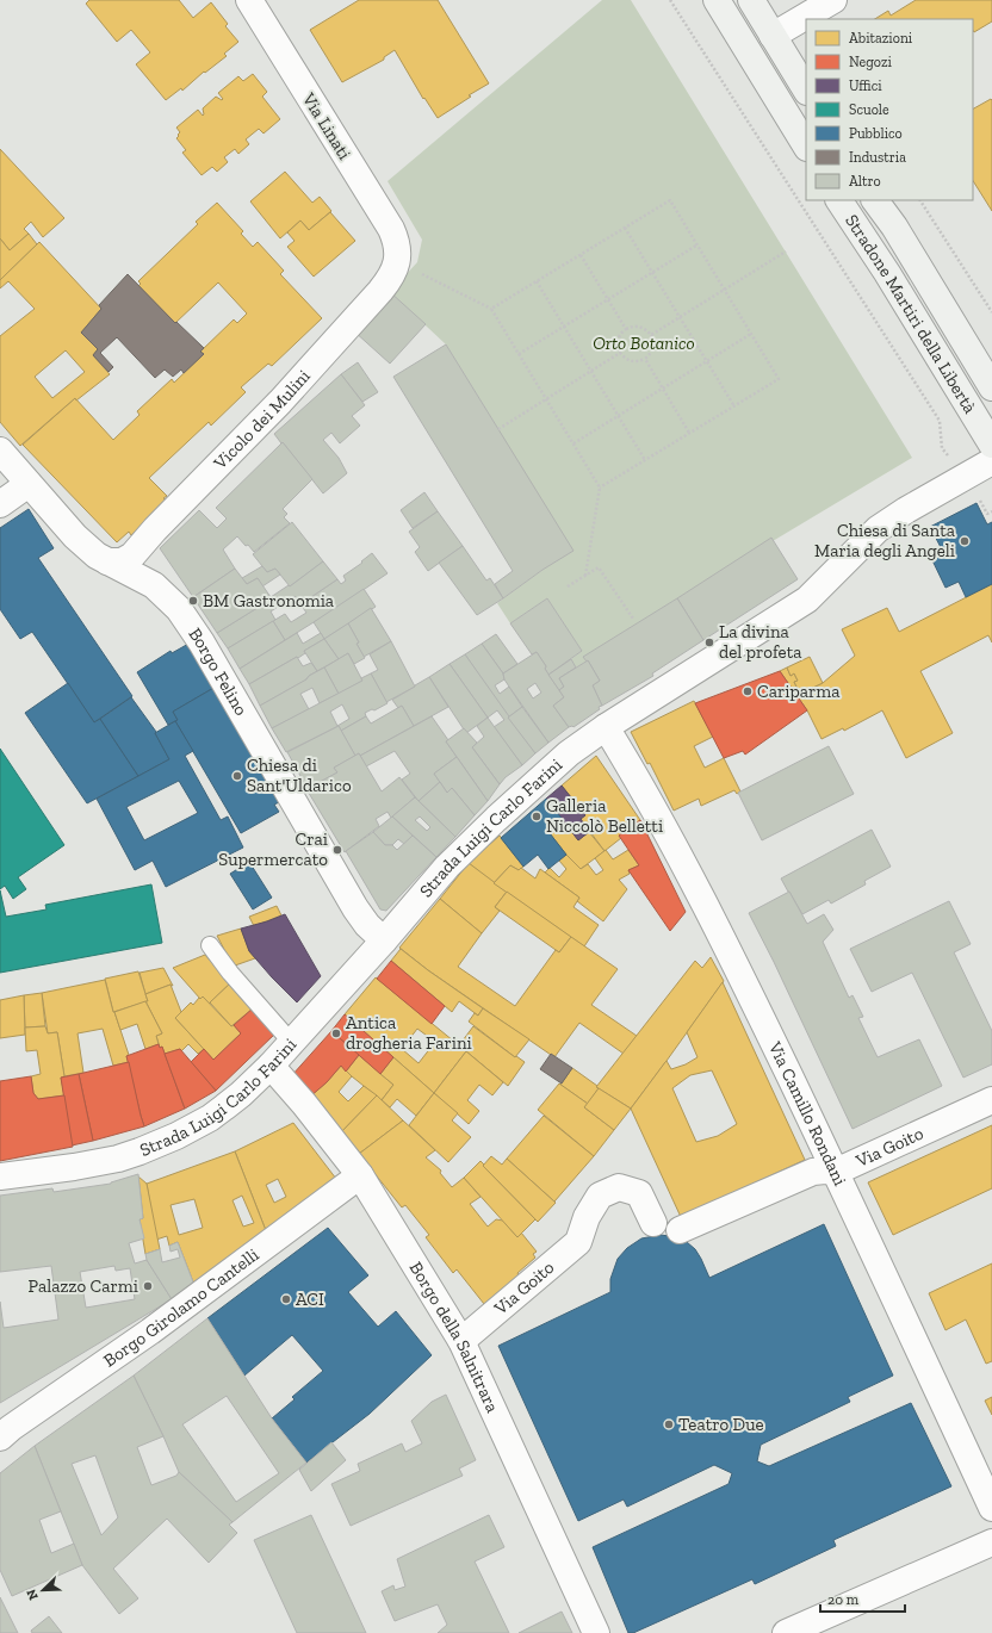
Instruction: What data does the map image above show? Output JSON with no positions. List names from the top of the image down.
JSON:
{
  "streets": {
    "main road": ["Stradone Martiri della Libertà"],
    "street": [
      "Via Linati",
      "Vicolo dei Mulini",
      "Borgo Felino",
      "Strada Luigi Carlo Farini",
      "Via Camillo Rondani",
      "Via Goito",
      "Borgo Girolamo Cantelli",
      "Borgo della Salnitrara"
    ]
  },
  "crossings": [
    ["Via Linati", "Vicolo dei Mulini"],
    ["Vicolo dei Mulini", "Borgo Felino"],
    ["Borgo Felino", "Strada Luigi Carlo Farini"],
    ["Strada Luigi Carlo Farini", "Via Camillo Rondani"],
    ["Strada Luigi Carlo Farini", "Borgo della Salnitrara"],
    ["Via Camillo Rondani", "Via Goito"],
    ["Via Goito", "Borgo della Salnitrara"],
    ["Borgo Girolamo Cantelli", "Borgo della Salnitrara"]
  ],
  "parks": ["Orto Botanico"],
  "places": [
    "Chiesa di Santa Maria degli Angeli",
    "BM Gastronomia",
    "La divina del profeta",
    "Cariparma",
    "Chiesa di Sant'Uldarico",
    "Galleria Niccolò Belletti",
    "Crai Supermercato",
    "Antica drogheria Farini",
    "Palazzo Carmi",
    "ACI",
    "Teatro Due"
  ],
  "legend": [
    "Abitazioni",
    "Negozi",
    "Uffici",
    "Scuole",
    "Pubblico",
    "Industria",
    "Altro"
  ],
  "scale_bar": "20 m",
  "north": "bottom left"
}
